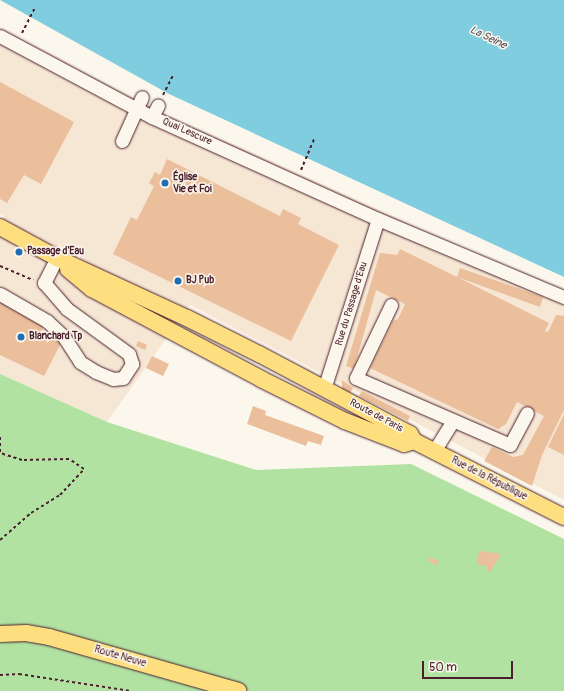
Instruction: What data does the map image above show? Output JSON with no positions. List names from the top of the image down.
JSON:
{
  "streets": {
    "main road": ["Route de Paris", "Rue de la République", "Route Neuve"],
    "street": ["Quai Lescure", "Rue du Passage d'Eau"]
  },
  "crossings": [
    ["Quai Lescure", "Rue du Passage d'Eau"],
    ["Rue du Passage d'Eau", "Route de Paris"],
    ["Route de Paris", "Rue de la République"]
  ],
  "water": ["La Seine"],
  "places": [
    "Église Vie et Foi",
    "Passage d'Eau",
    "BJ Pub",
    "Blanchard Tp"
  ],
  "scale_bar": "50 m"
}
